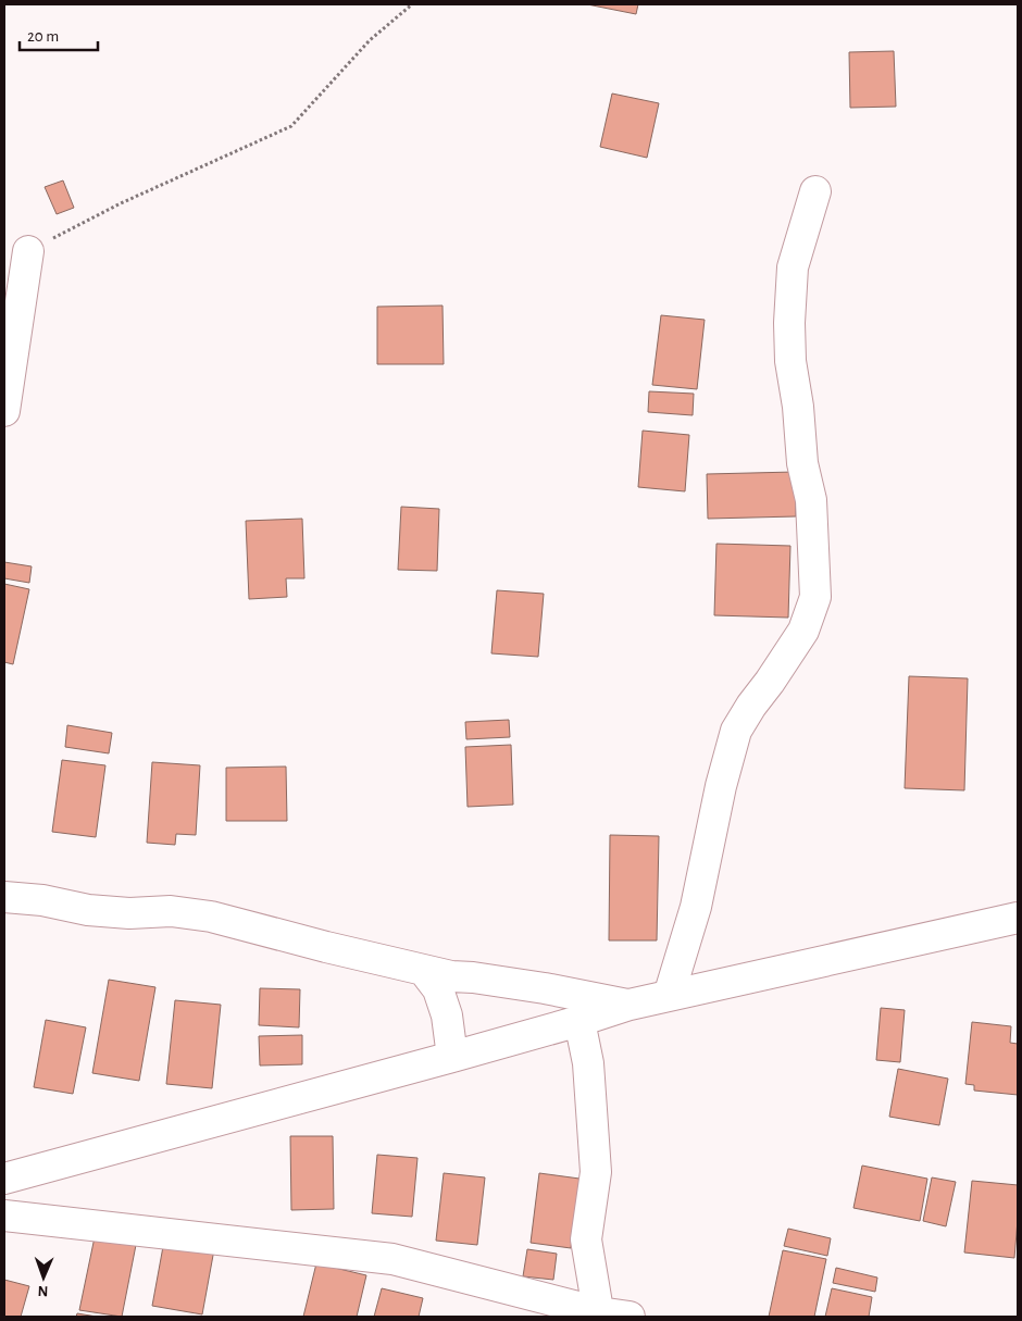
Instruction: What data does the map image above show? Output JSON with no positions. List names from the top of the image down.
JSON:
{
  "scale_bar": "20 m",
  "north": "bottom"
}
